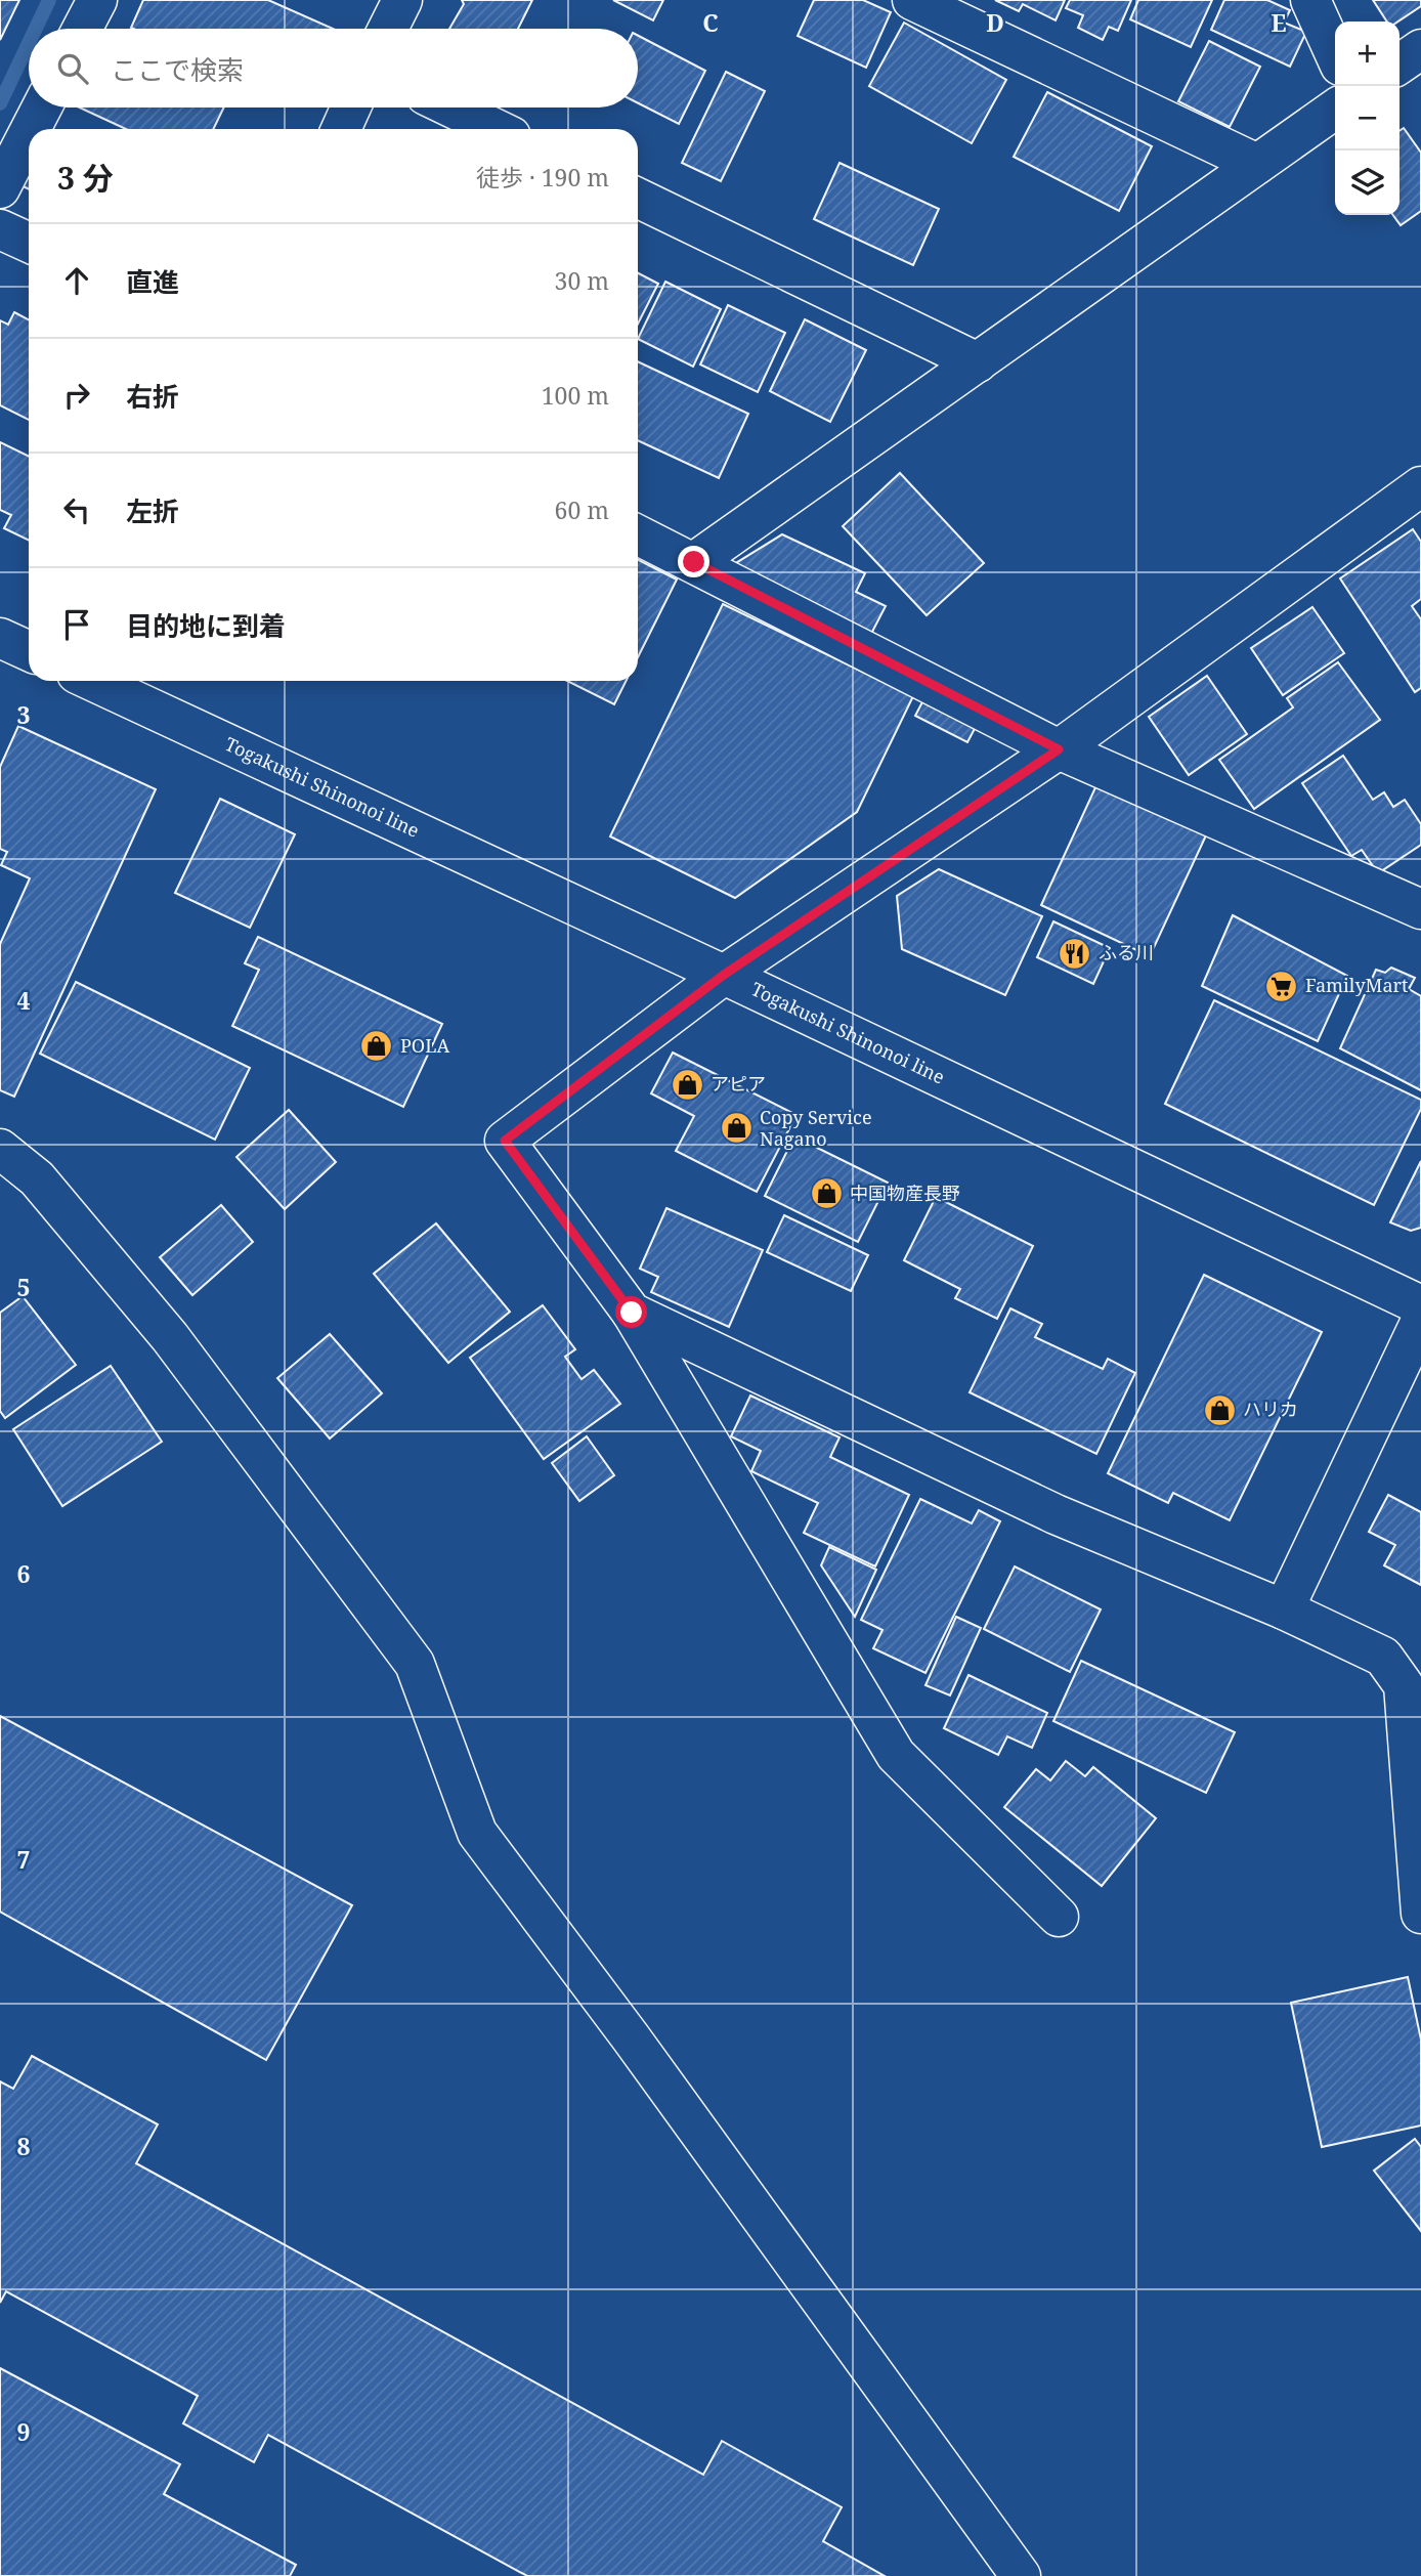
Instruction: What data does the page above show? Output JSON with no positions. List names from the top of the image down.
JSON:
{
  "streets": {
    "street": ["Togakushi Shinonoi line"]
  },
  "places": {
    "restaurant": ["ふる川"],
    "supermarket": ["FamilyMart"],
    "shop": [
      "POLA",
      "アピア",
      "Copy Service Nagano",
      "中国物産長野",
      "ハリカ"
    ]
  },
  "page": {
    "map_buttons": ["+", "−"],
    "search": "ここで検索",
    "heading": ["3 分", "徒歩 · 190 m"],
    "list": [
      ["直進", "30 m"],
      ["右折", "100 m"],
      ["左折", "60 m"],
      "目的地に到着"
    ]
  },
  "grid": {
    "columns": ["C", "D", "E"],
    "rows": [
      "3",
      "4",
      "5",
      "6",
      "7",
      "8",
      "9"
    ]
  }
}
